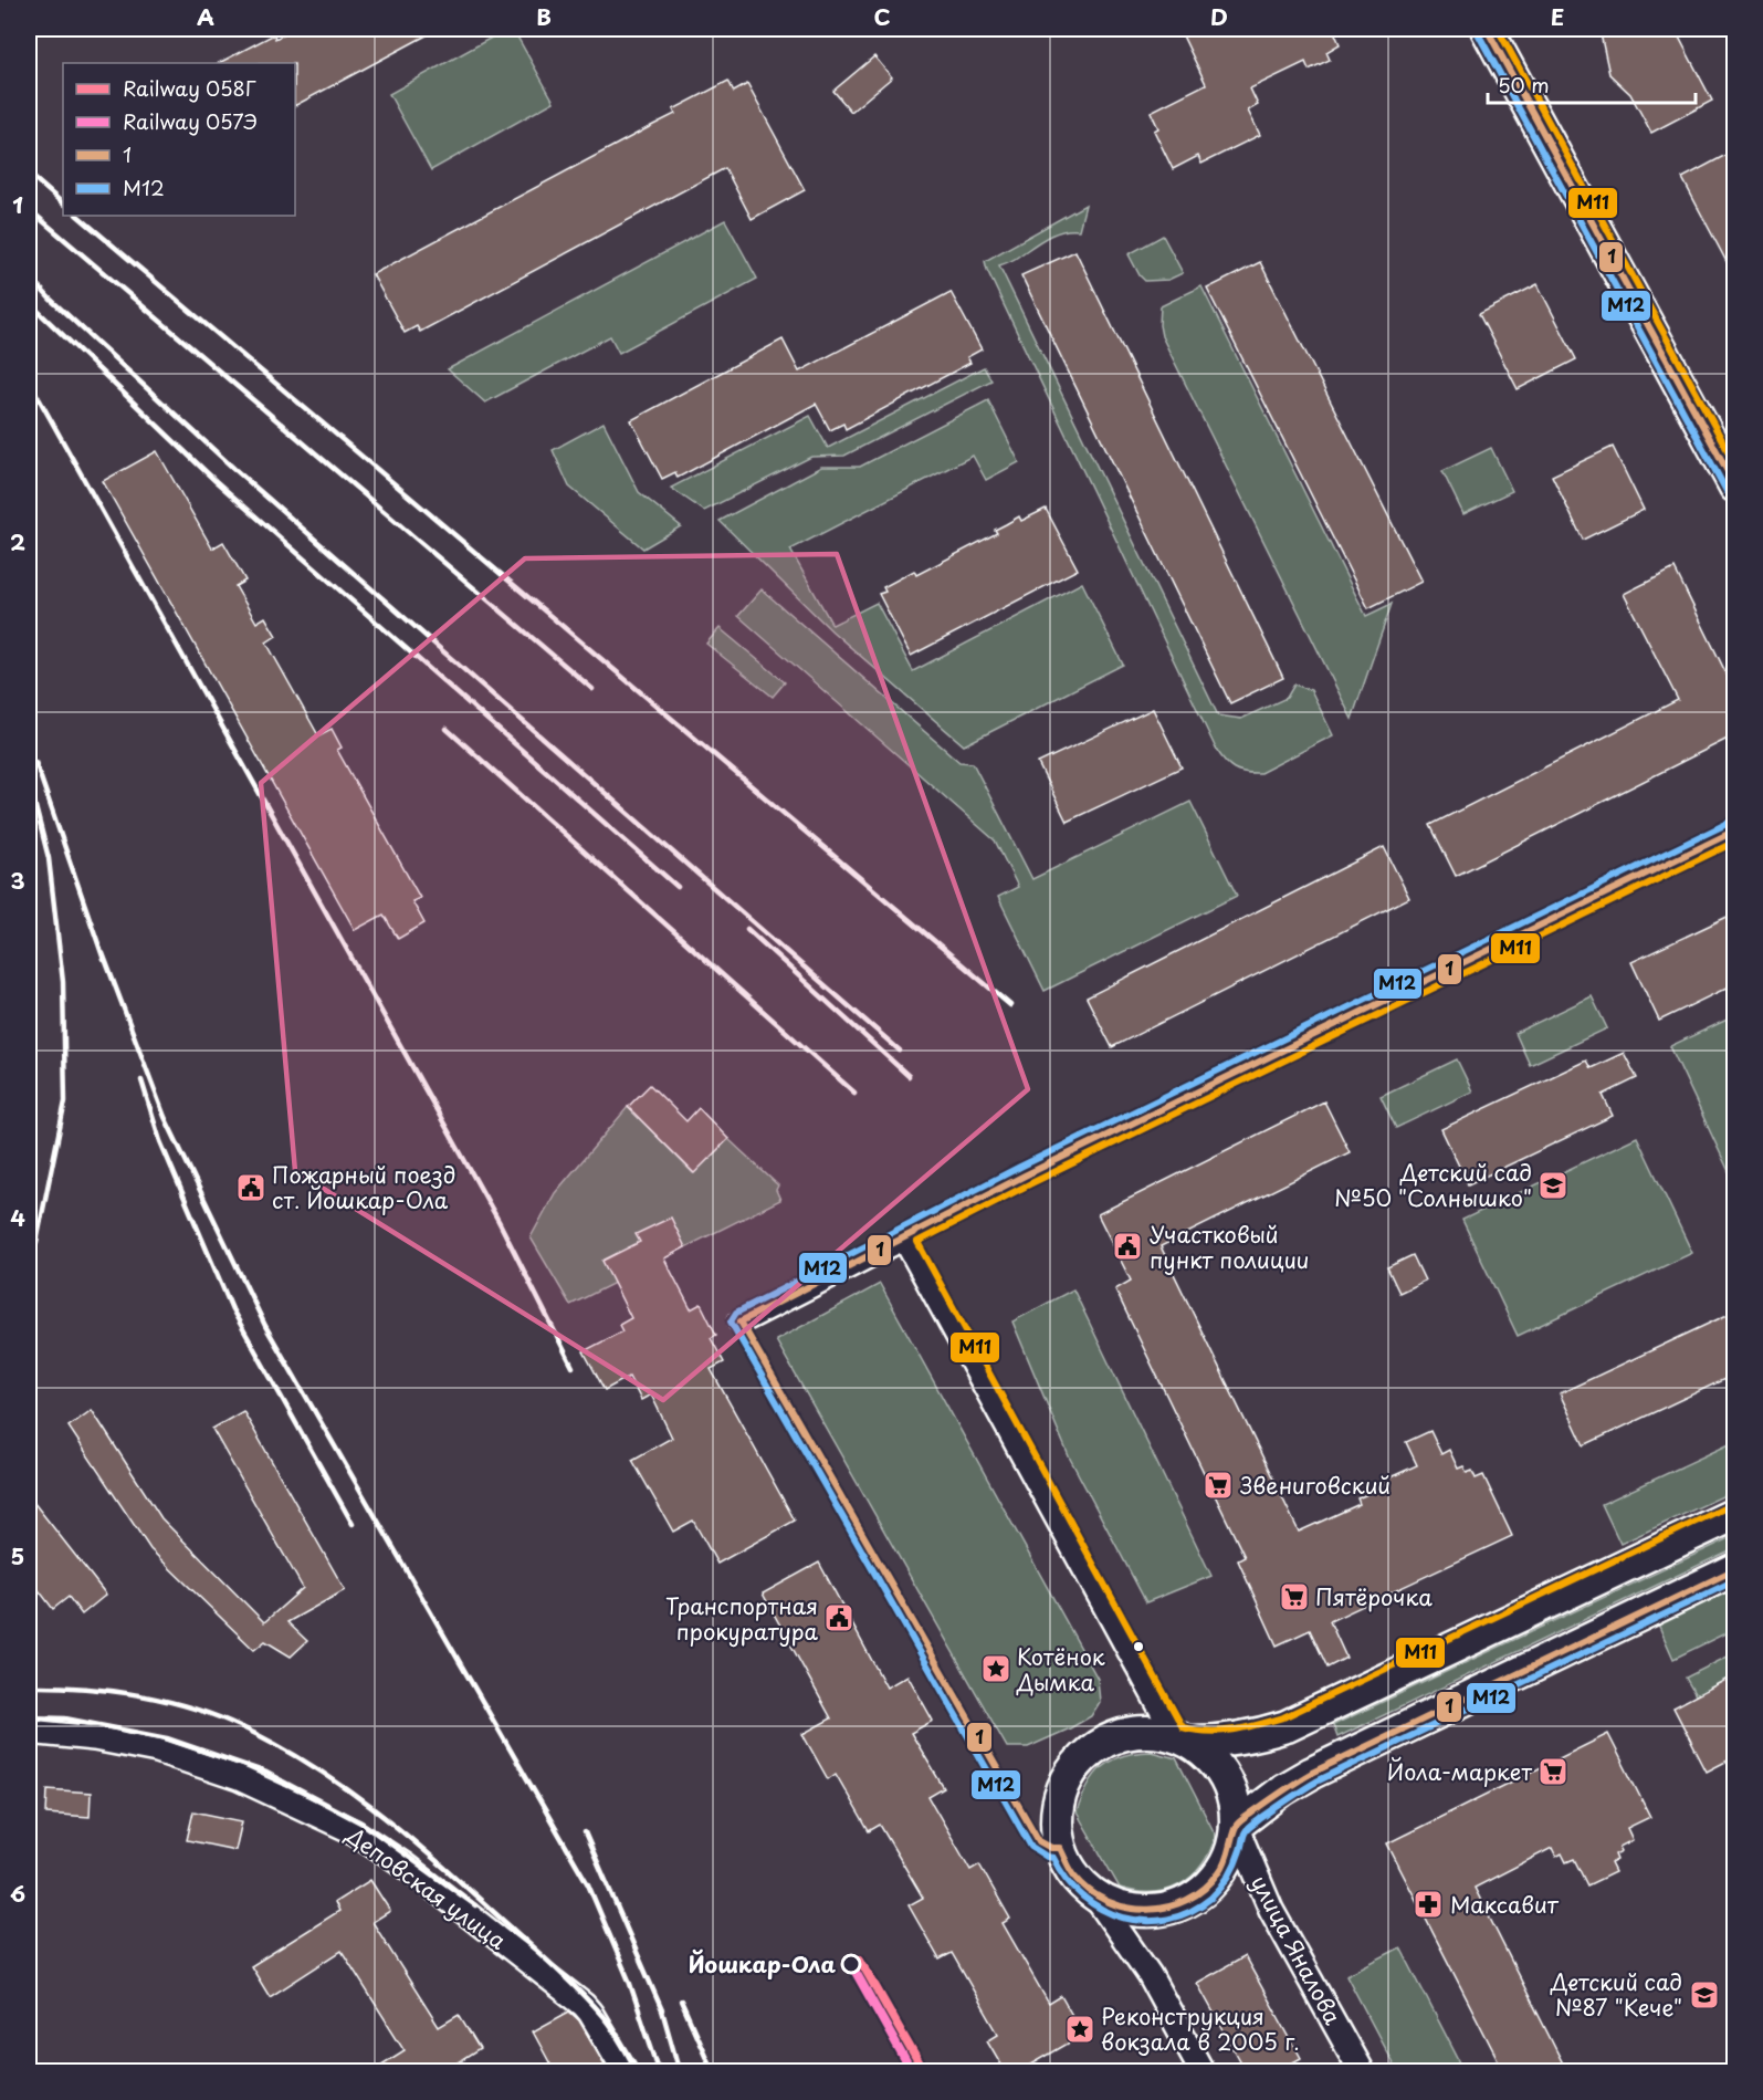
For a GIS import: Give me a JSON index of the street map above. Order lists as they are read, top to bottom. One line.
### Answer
{"streets":{"street":["Деповская улица","улица Яналова"]},"places":{"school or university":["Детский сад №50 \"Солнышко\"","Детский сад №87 \"Кече\""],"public building":["Пожарный поезд ст. Йошкар-Ола","Участковый пункт полиции","Транспортная прокуратура"],"supermarket":["Звениговский","Пятёрочка","Йола-маркет"],"place":["Котёнок Дымка","Реконструкция вокзала в 2005 г."],"pharmacy":["Максавит"],"other":["Йошкар-Ола"]},"lines":["transit line 1","transit line М11","transit line М12","rail line 058Г","rail line 057Э"],"legend":["Railway 058Г","Railway 057Э","1","М12"],"scale_bar":"50 m","grid":{"columns":["A","B","C","D","E"],"rows":["1","2","3","4","5","6"]}}
